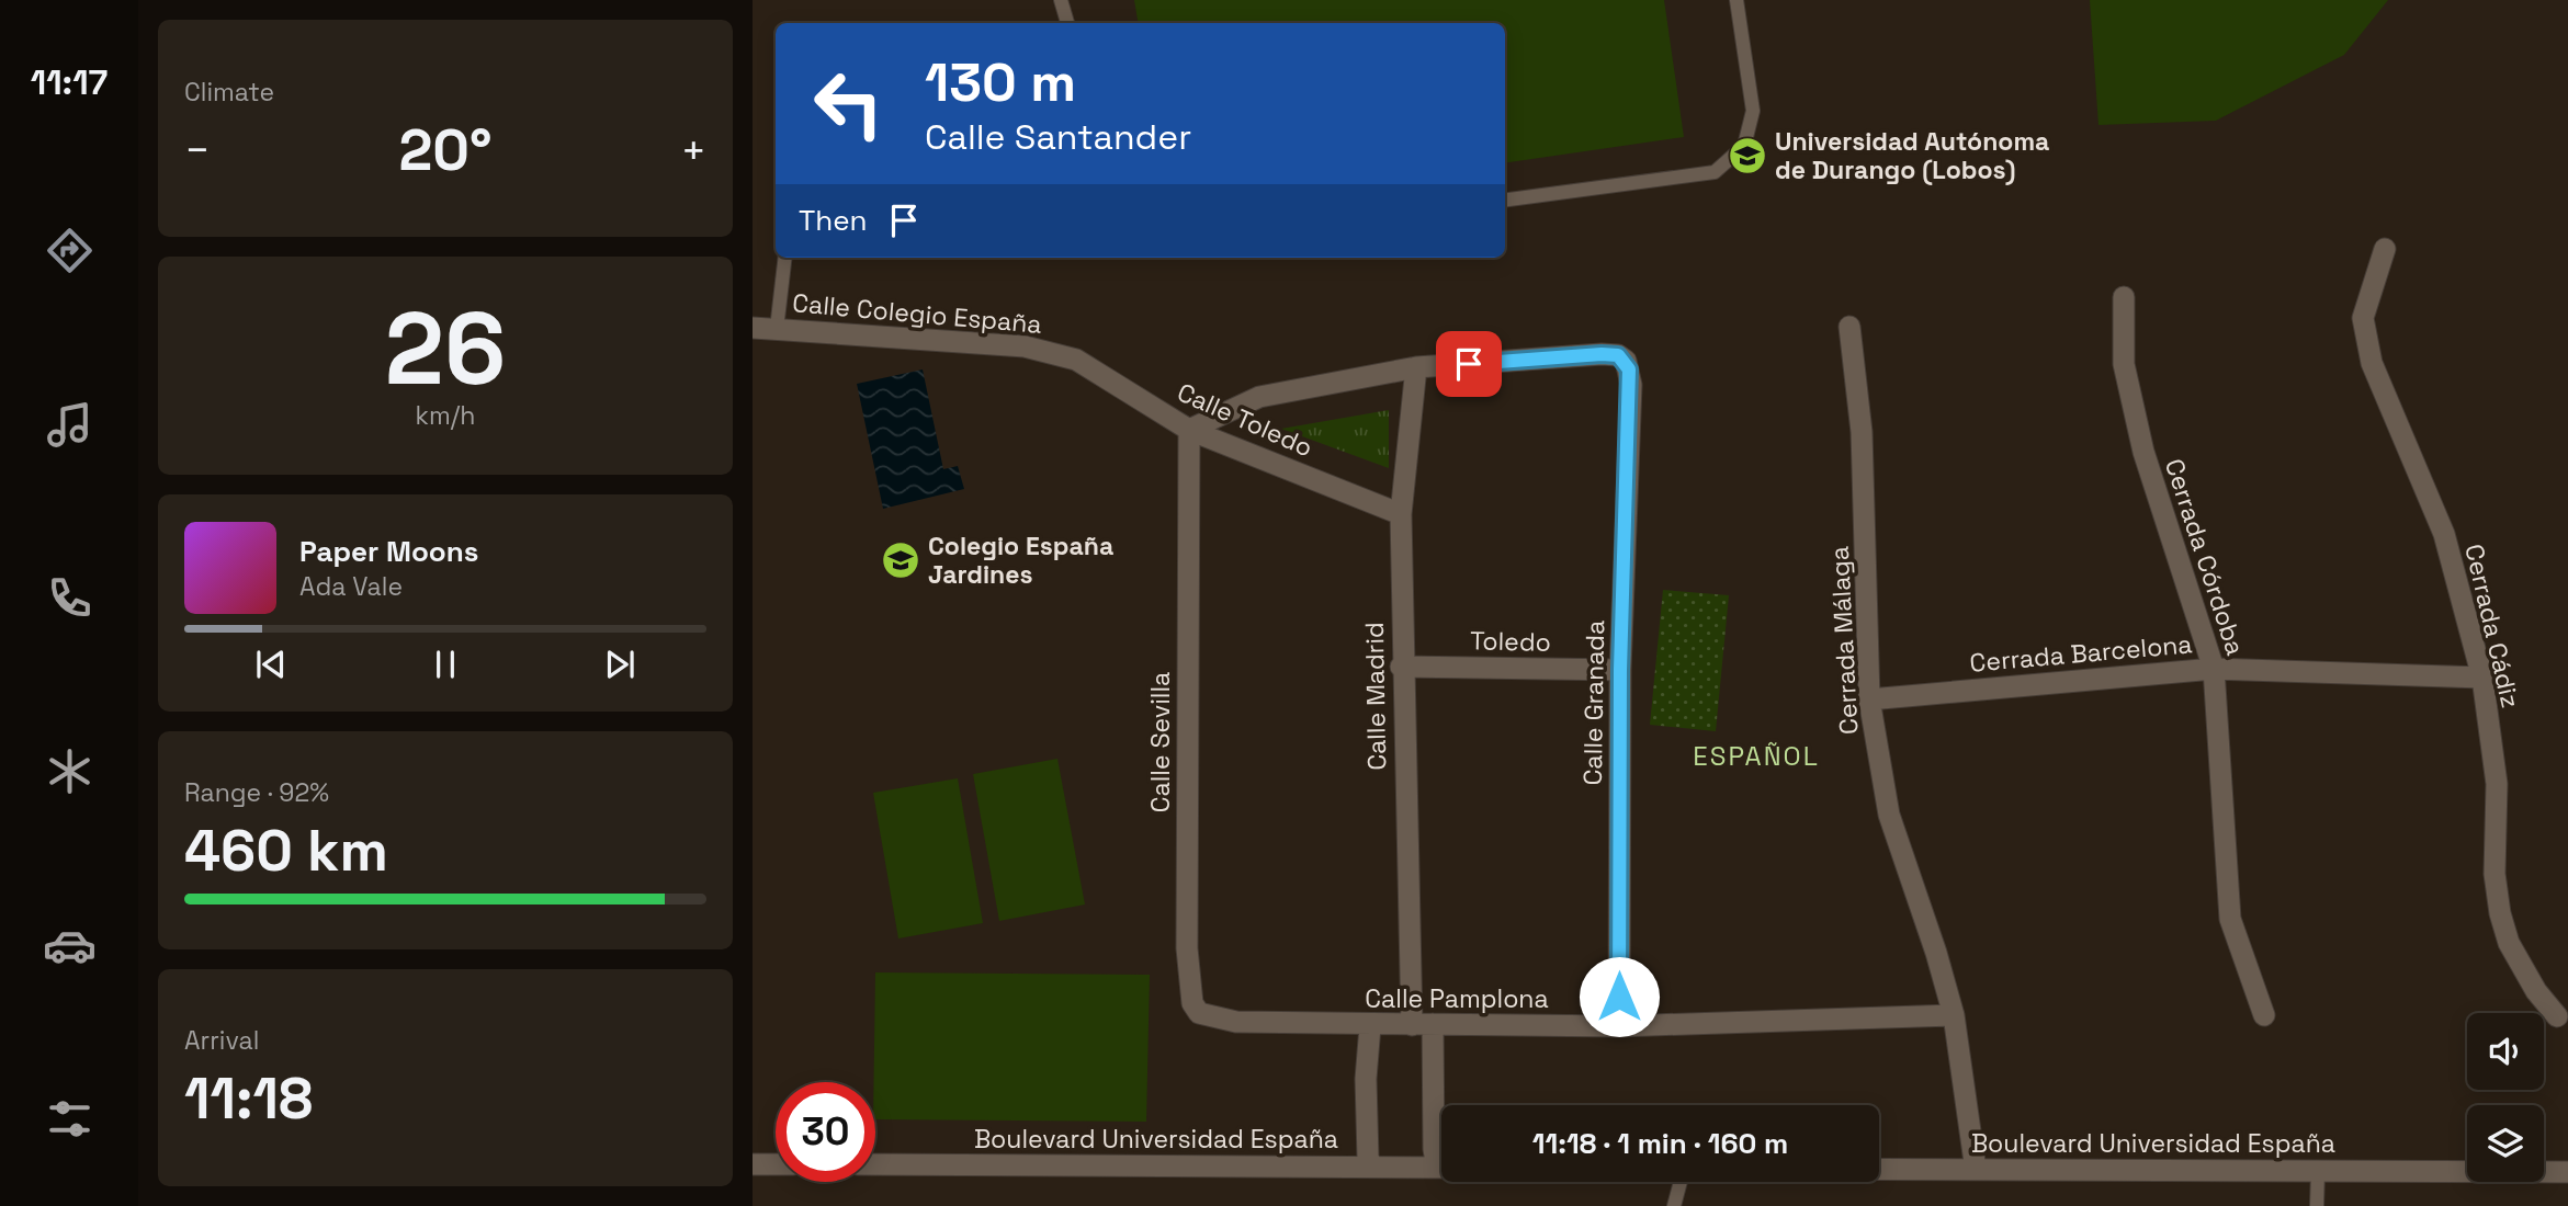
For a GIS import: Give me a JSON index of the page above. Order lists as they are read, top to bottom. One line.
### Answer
{"streets":{"street":["Calle Colegio España","Calle Toledo","Cerrada Córdoba","Cerrada Cádiz","Cerrada Málaga","Toledo","Cerrada Barcelona","Calle Madrid","Calle Granada","Calle Sevilla","Calle Pamplona","Boulevard Universidad España"]},"crossings":[["Calle Colegio España","Calle Toledo"],["Calle Toledo","Calle Madrid"],["Calle Toledo","Calle Sevilla"],["Cerrada Córdoba","Cerrada Barcelona"],["Cerrada Cádiz","Cerrada Barcelona"],["Cerrada Málaga","Cerrada Barcelona"],["Cerrada Málaga","Calle Pamplona"],["Cerrada Málaga","Boulevard Universidad España"],["Toledo","Calle Madrid"],["Toledo","Calle Granada"],["Calle Madrid","Calle Granada"],["Calle Madrid","Calle Pamplona"],["Calle Granada","Calle Pamplona"],["Calle Sevilla","Calle Pamplona"]],"districts":["ESPAÑOL"],"places":{"school or university":["Universidad Autónoma de Durango (Lobos)","Colegio España Jardines"]},"page":{"tabs":"11:17","tile":["Climate",["26","km/h"],["Range · 92%","460 km"],["Arrival","11:18"]],"turn":["130 m","Calle Santander"],"heat":["−","20°","+"],"then":"Then","song":["Paper Moons","Ada Vale"],"limit":"30","trip":"11:18 · 1 min · 160 m"}}
